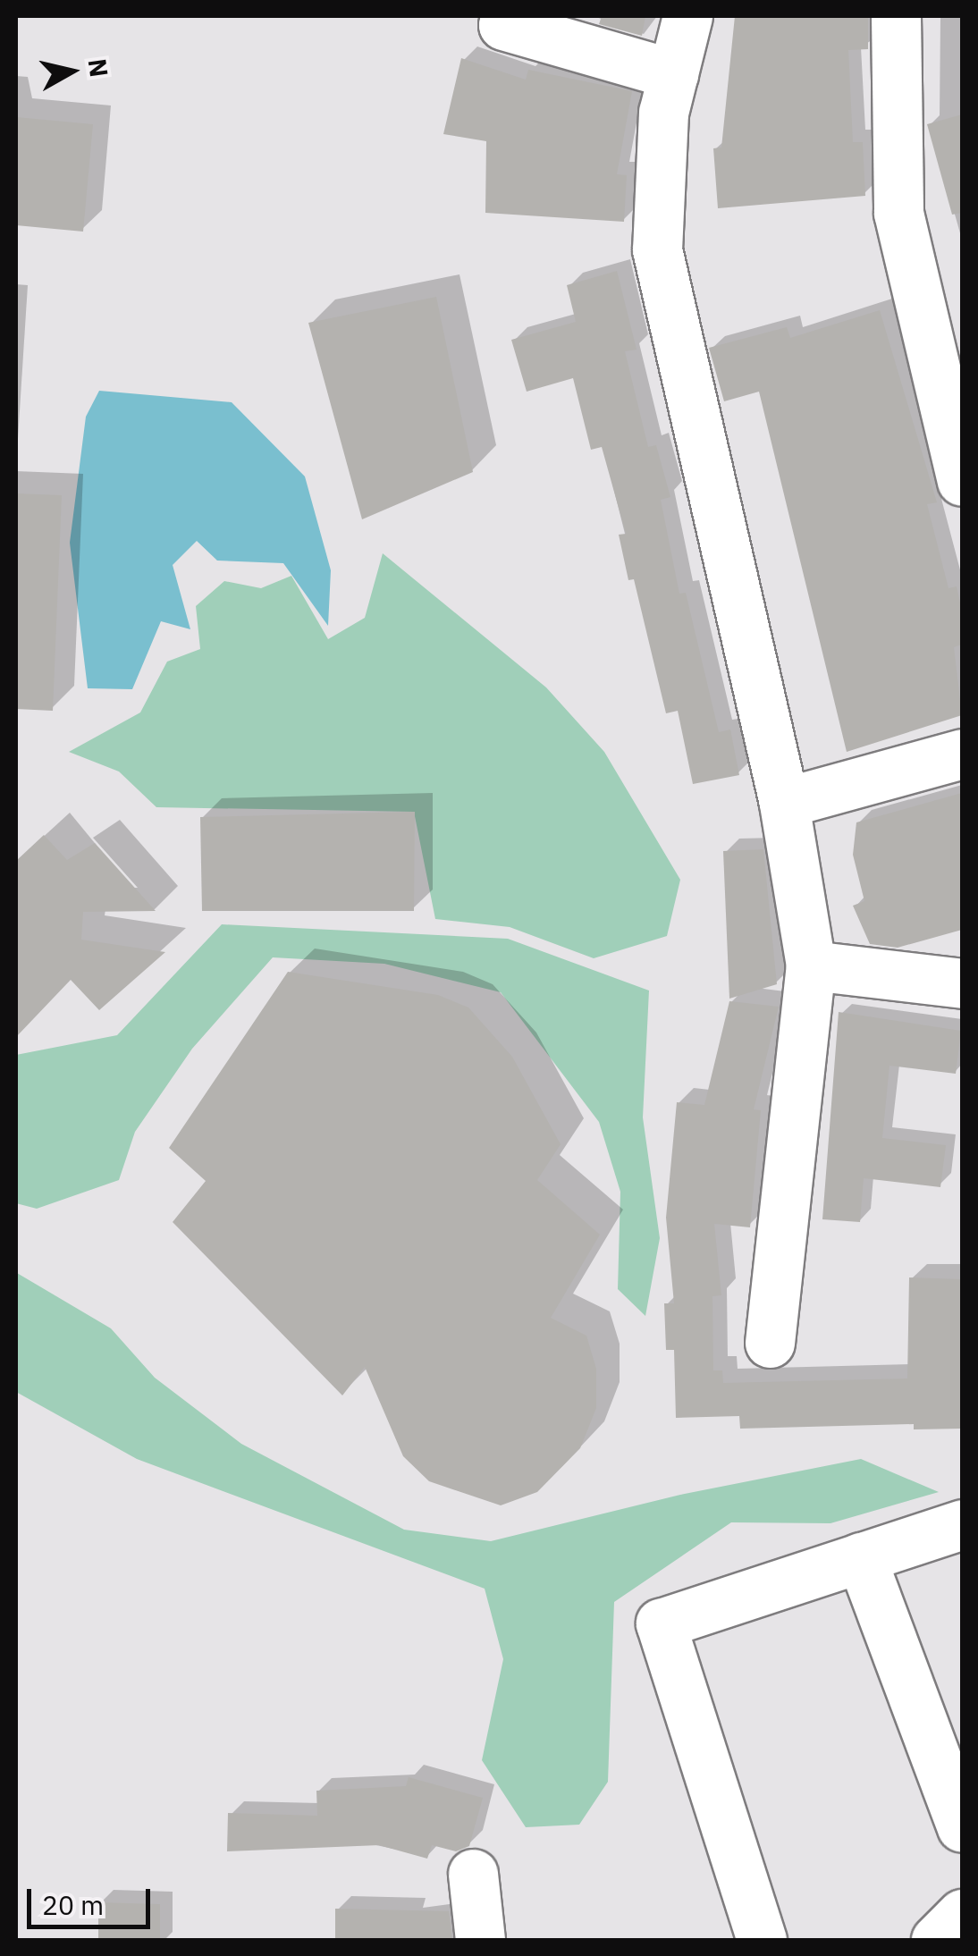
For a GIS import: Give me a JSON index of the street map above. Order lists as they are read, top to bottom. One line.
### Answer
{"scale_bar":"20 m","north":"right"}
